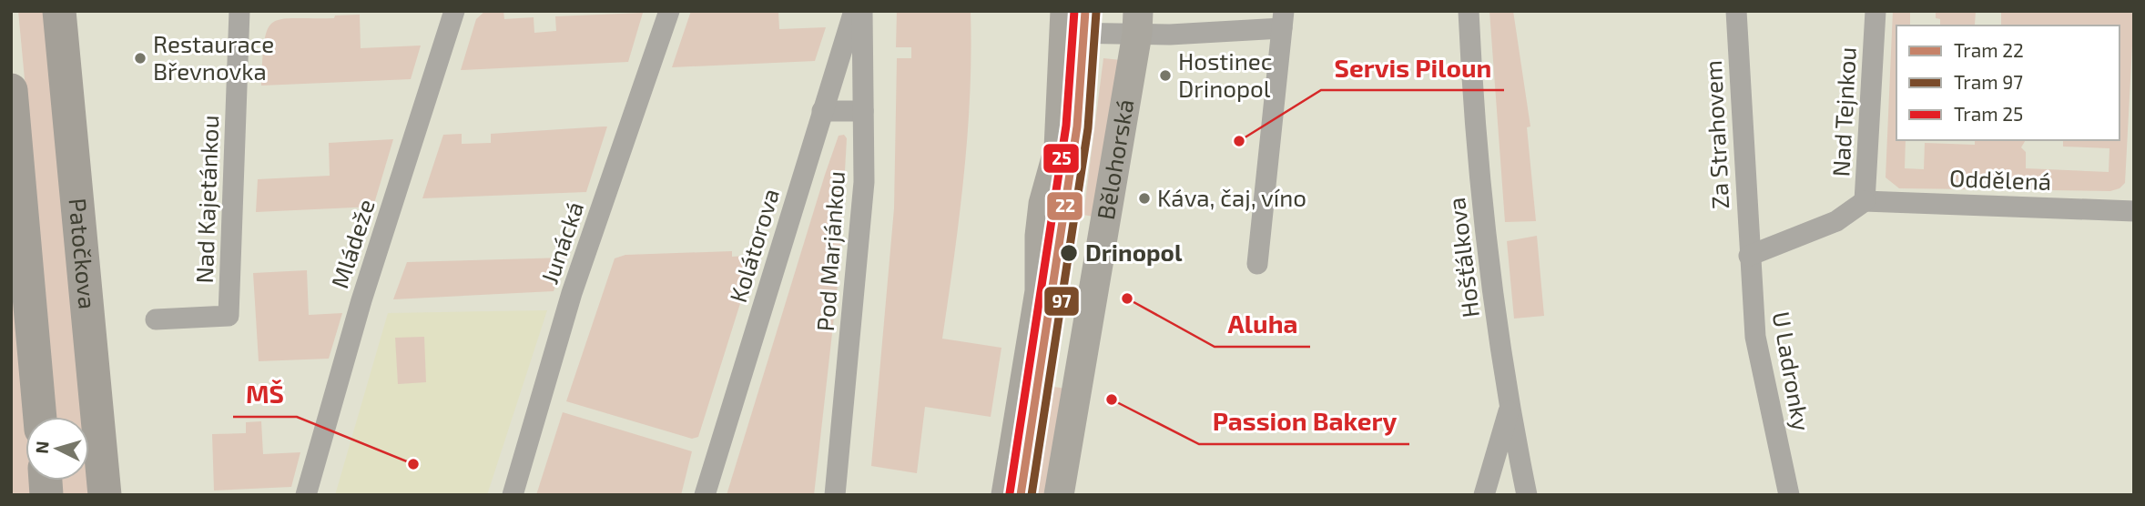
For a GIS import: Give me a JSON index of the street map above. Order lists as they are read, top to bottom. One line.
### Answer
{"streets":{"main road":["Patočkova"],"street":["Nad Tejnkou","Za Strahovem","Bělohorská","Oddělená","Nad Kajetánkou","Junácká","Mládeže","Kolátorova","Pod Marjánkou","Hošťálkova","U Ladronky"]},"crossings":[["Nad Tejnkou","Za Strahovem"],["Nad Tejnkou","Oddělená"],["Nad Tejnkou","U Ladronky"],["Za Strahovem","U Ladronky"]],"places":["Restaurace Břevnovka","Hostinec Drinopol","Servis Piloun","Káva, čaj, víno","Drinopol","Aluha","Passion Bakery","MŠ"],"lines":["tram line 22","tram line 25","tram line 97"],"legend":["Tram 22","Tram 97","Tram 25"],"north":"left"}
